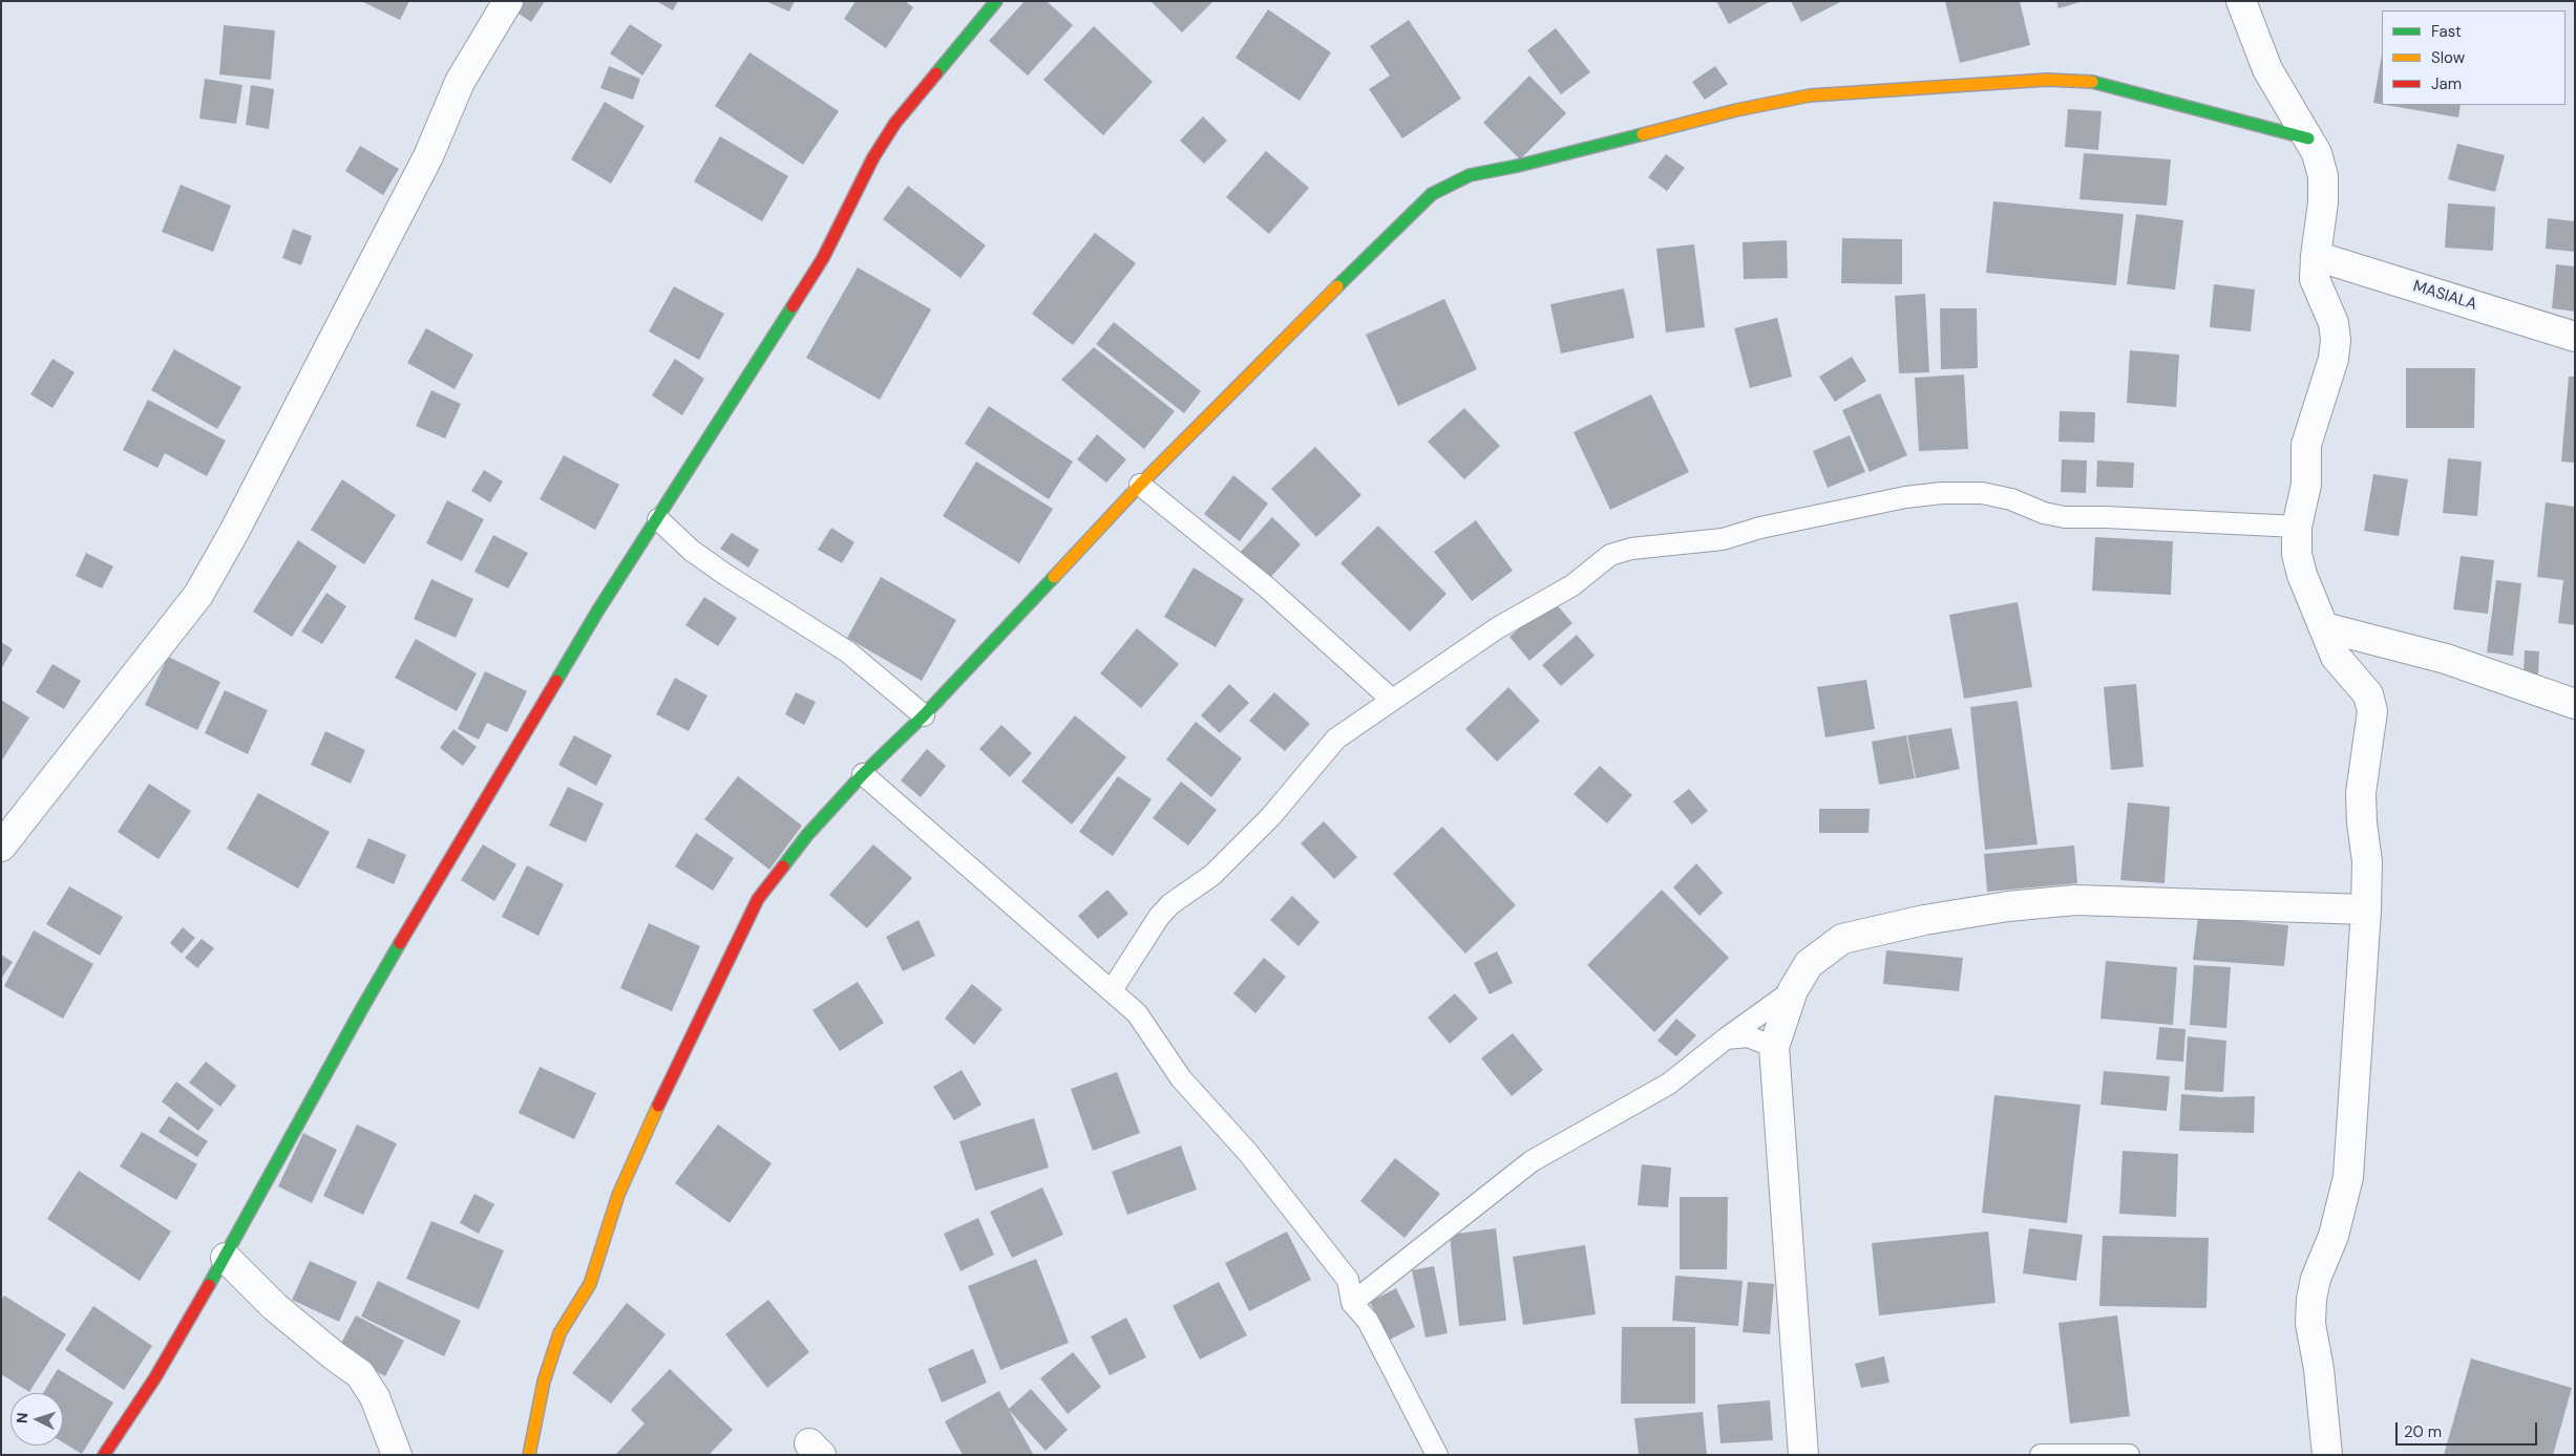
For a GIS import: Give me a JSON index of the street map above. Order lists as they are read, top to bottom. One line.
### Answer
{"streets":{"street":["MASIALA"]},"legend":["Fast","Slow","Jam"],"scale_bar":"20 m","north":"left"}
